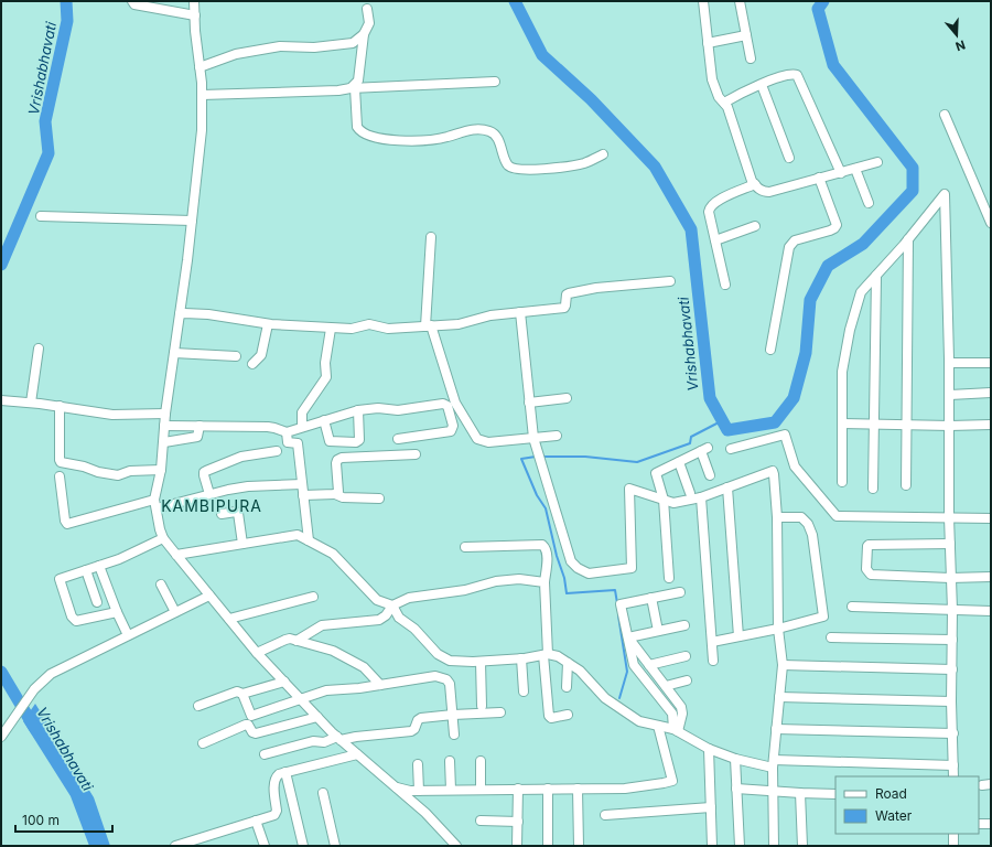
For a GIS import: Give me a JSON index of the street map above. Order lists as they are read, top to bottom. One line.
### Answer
{"districts":["KAMBIPURA"],"water":["Vrishabhavati"],"legend":["Road","Water"],"scale_bar":"100 m","north":"bottom"}
